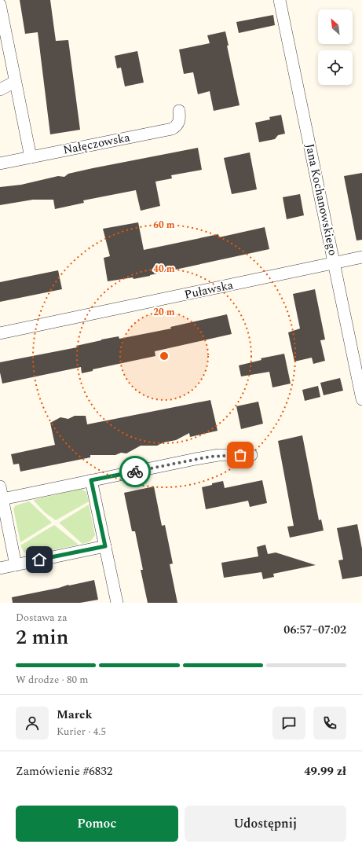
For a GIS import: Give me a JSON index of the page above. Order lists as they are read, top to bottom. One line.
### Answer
{"streets":{"street":["Nałęczowska","Jana Kochanowskiego","Puławska"]},"crossings":[["Jana Kochanowskiego","Puławska"]],"north":"top left","page":{"heading":["2 min","Dostawa za","06:57–07:02"],"panel":["Marek","Kurier · 4.5","Zamówienie #6832","49.99 zł"],"bar":"W drodze · 80 m","buttons":["Pomoc","Udostępnij"]},"rings":["60 m","40 m","20 m"]}
